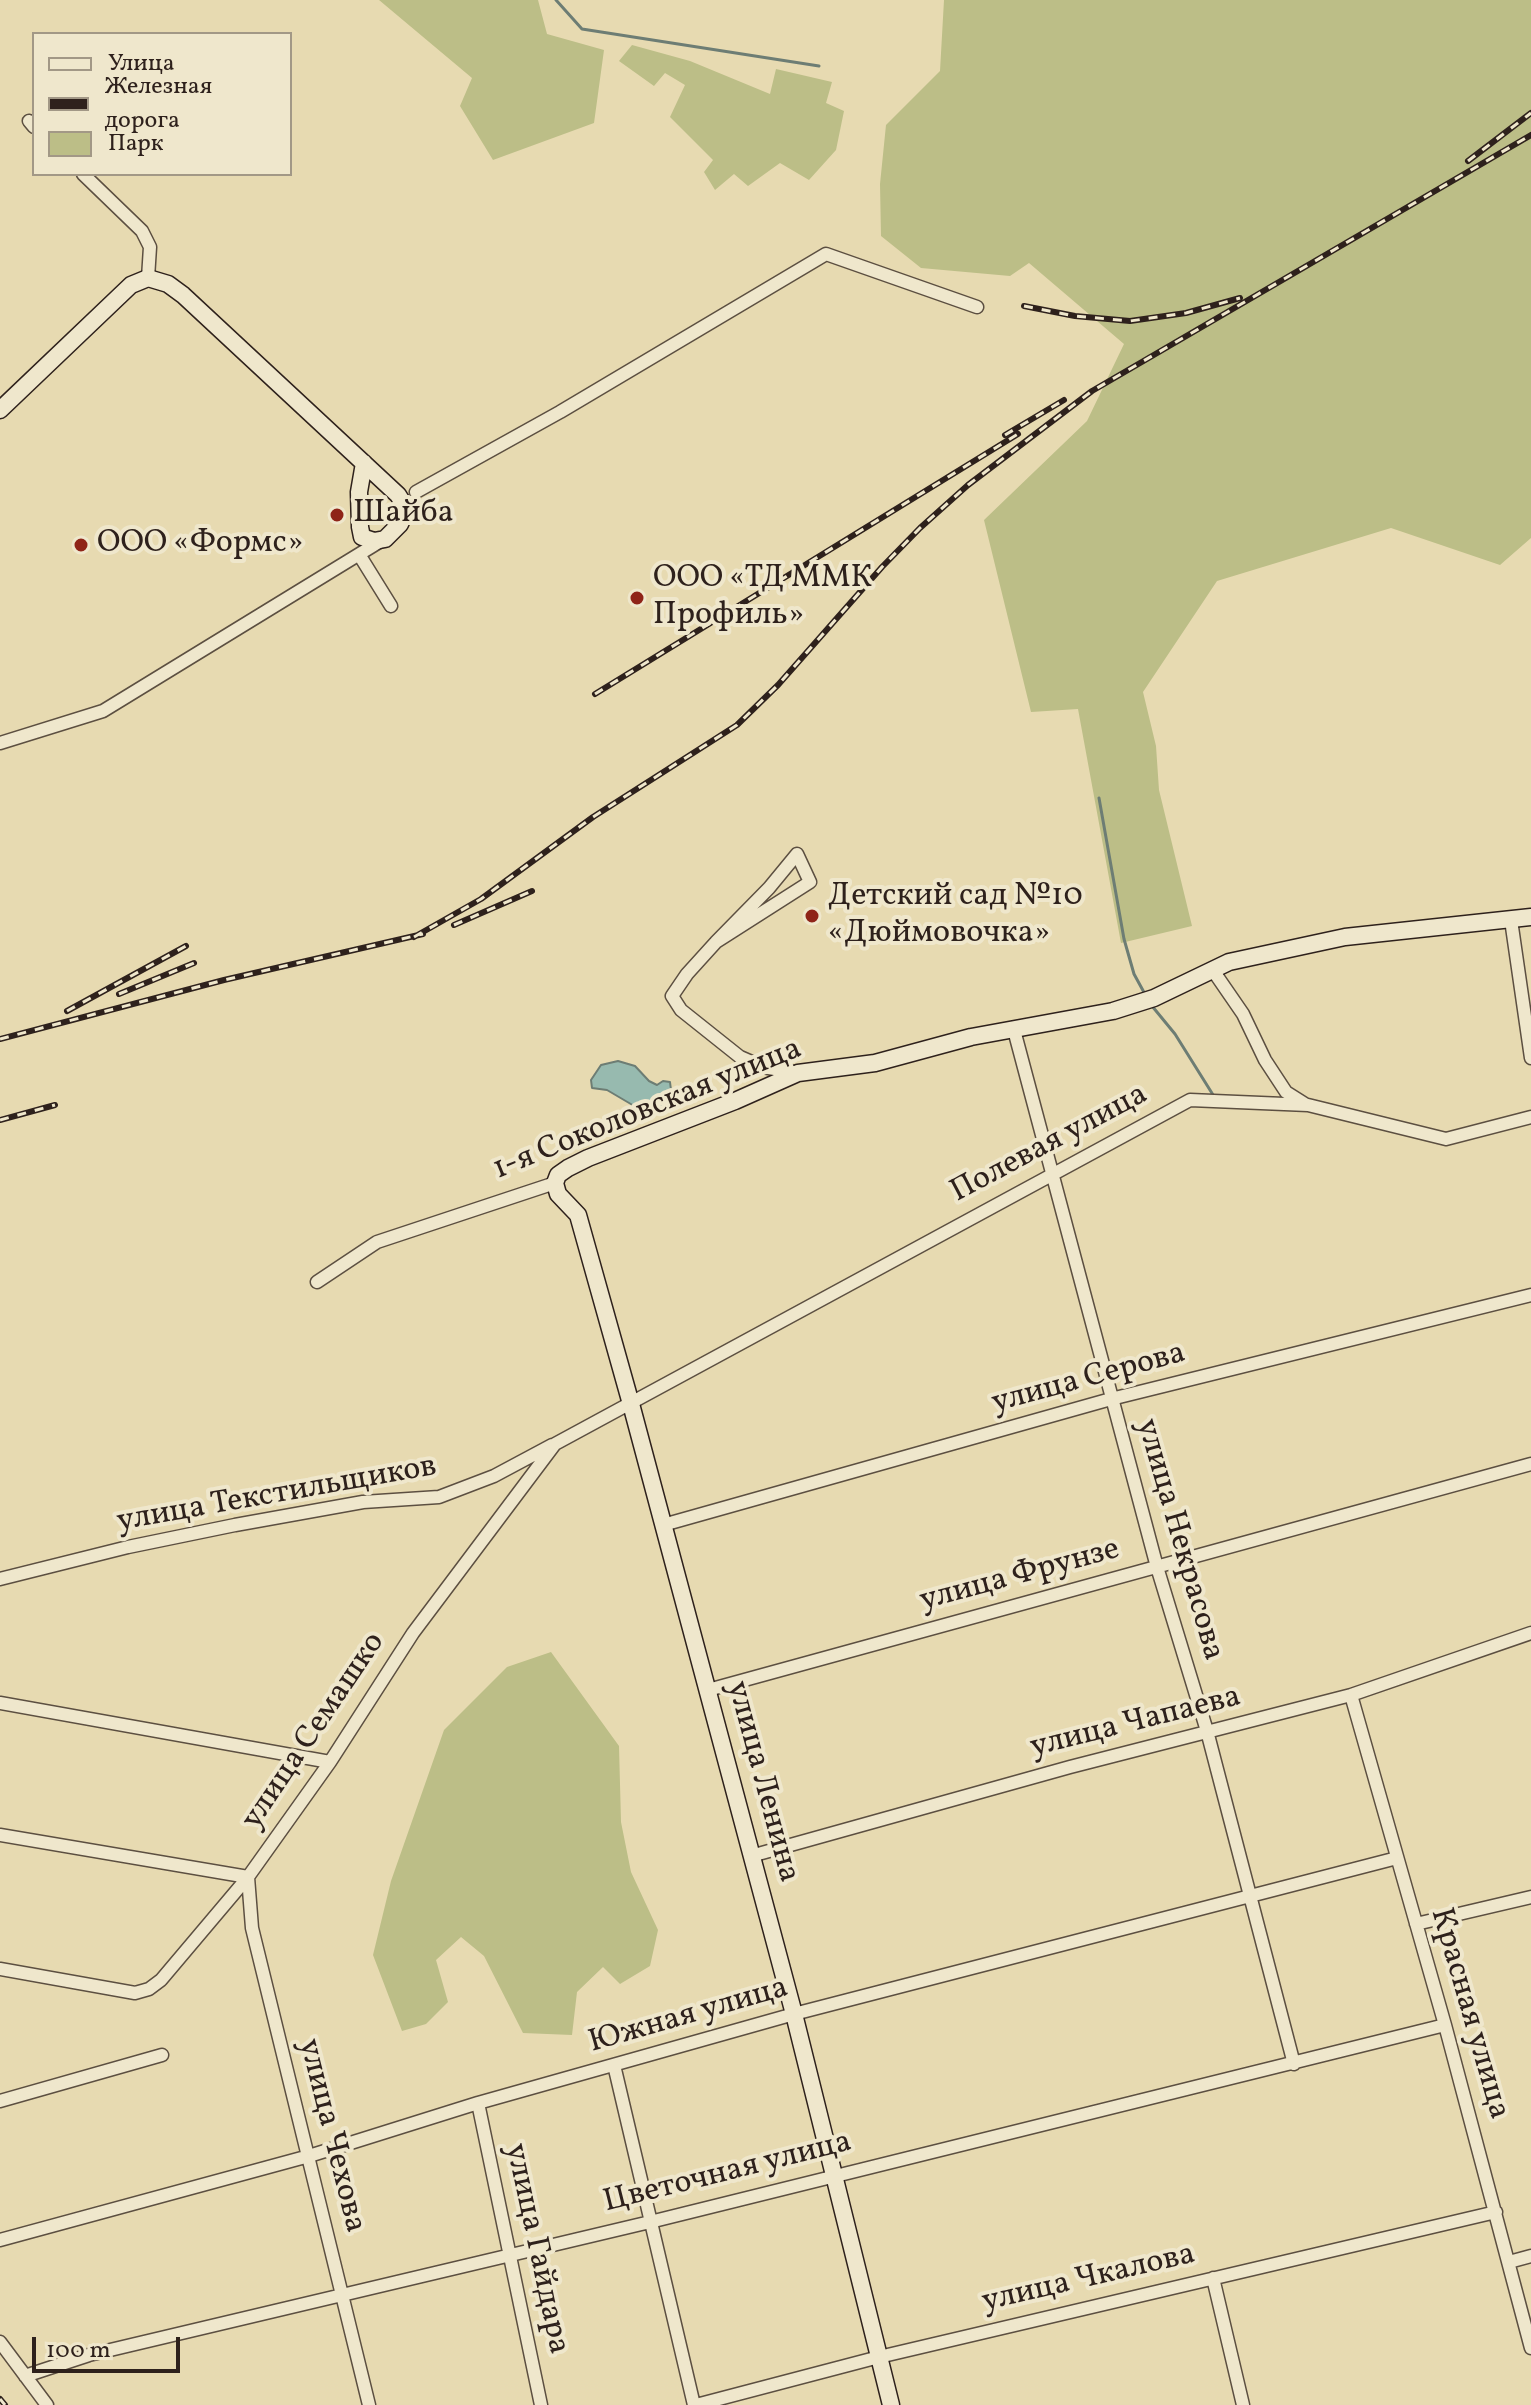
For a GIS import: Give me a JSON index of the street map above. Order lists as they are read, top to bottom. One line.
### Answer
{"streets":{"street":["1-я Соколовская улица","Полевая улица","улица Серова","улица Текстильщиков","улица Некрасова","улица Фрунзе","улица Чапаева","улица Семашко","улица Ленина","Красная улица","Южная улица","улица Чехова","Цветочная улица","улица Гайдара","улица Чкалова"]},"crossings":[["1-я Соколовская улица","улица Некрасова"],["1-я Соколовская улица","улица Ленина"],["Полевая улица","улица Некрасова"],["Полевая улица","улица Семашко"],["Полевая улица","улица Ленина"],["улица Серова","улица Некрасова"],["улица Серова","улица Ленина"],["улица Текстильщиков","улица Семашко"],["улица Некрасова","улица Фрунзе"],["улица Некрасова","улица Чапаева"],["улица Некрасова","Южная улица"],["улица Некрасова","Цветочная улица"],["улица Фрунзе","улица Ленина"],["улица Чапаева","улица Ленина"],["улица Чапаева","Красная улица"],["улица Семашко","улица Ленина"],["улица Семашко","улица Чехова"],["улица Ленина","Южная улица"],["улица Ленина","Цветочная улица"],["улица Ленина","улица Чкалова"],["Красная улица","Южная улица"],["Красная улица","Цветочная улица"],["Красная улица","улица Чкалова"],["Южная улица","улица Чехова"],["Южная улица","улица Гайдара"],["улица Чехова","Цветочная улица"],["Цветочная улица","улица Гайдара"]],"places":["Шайба","ООО «Формс»","ООО «ТД ММК Профиль»","Детский сад №10 «Дюймовочка»"],"legend":["Улица","Железная дорога","Парк"],"scale_bar":"100 m"}
